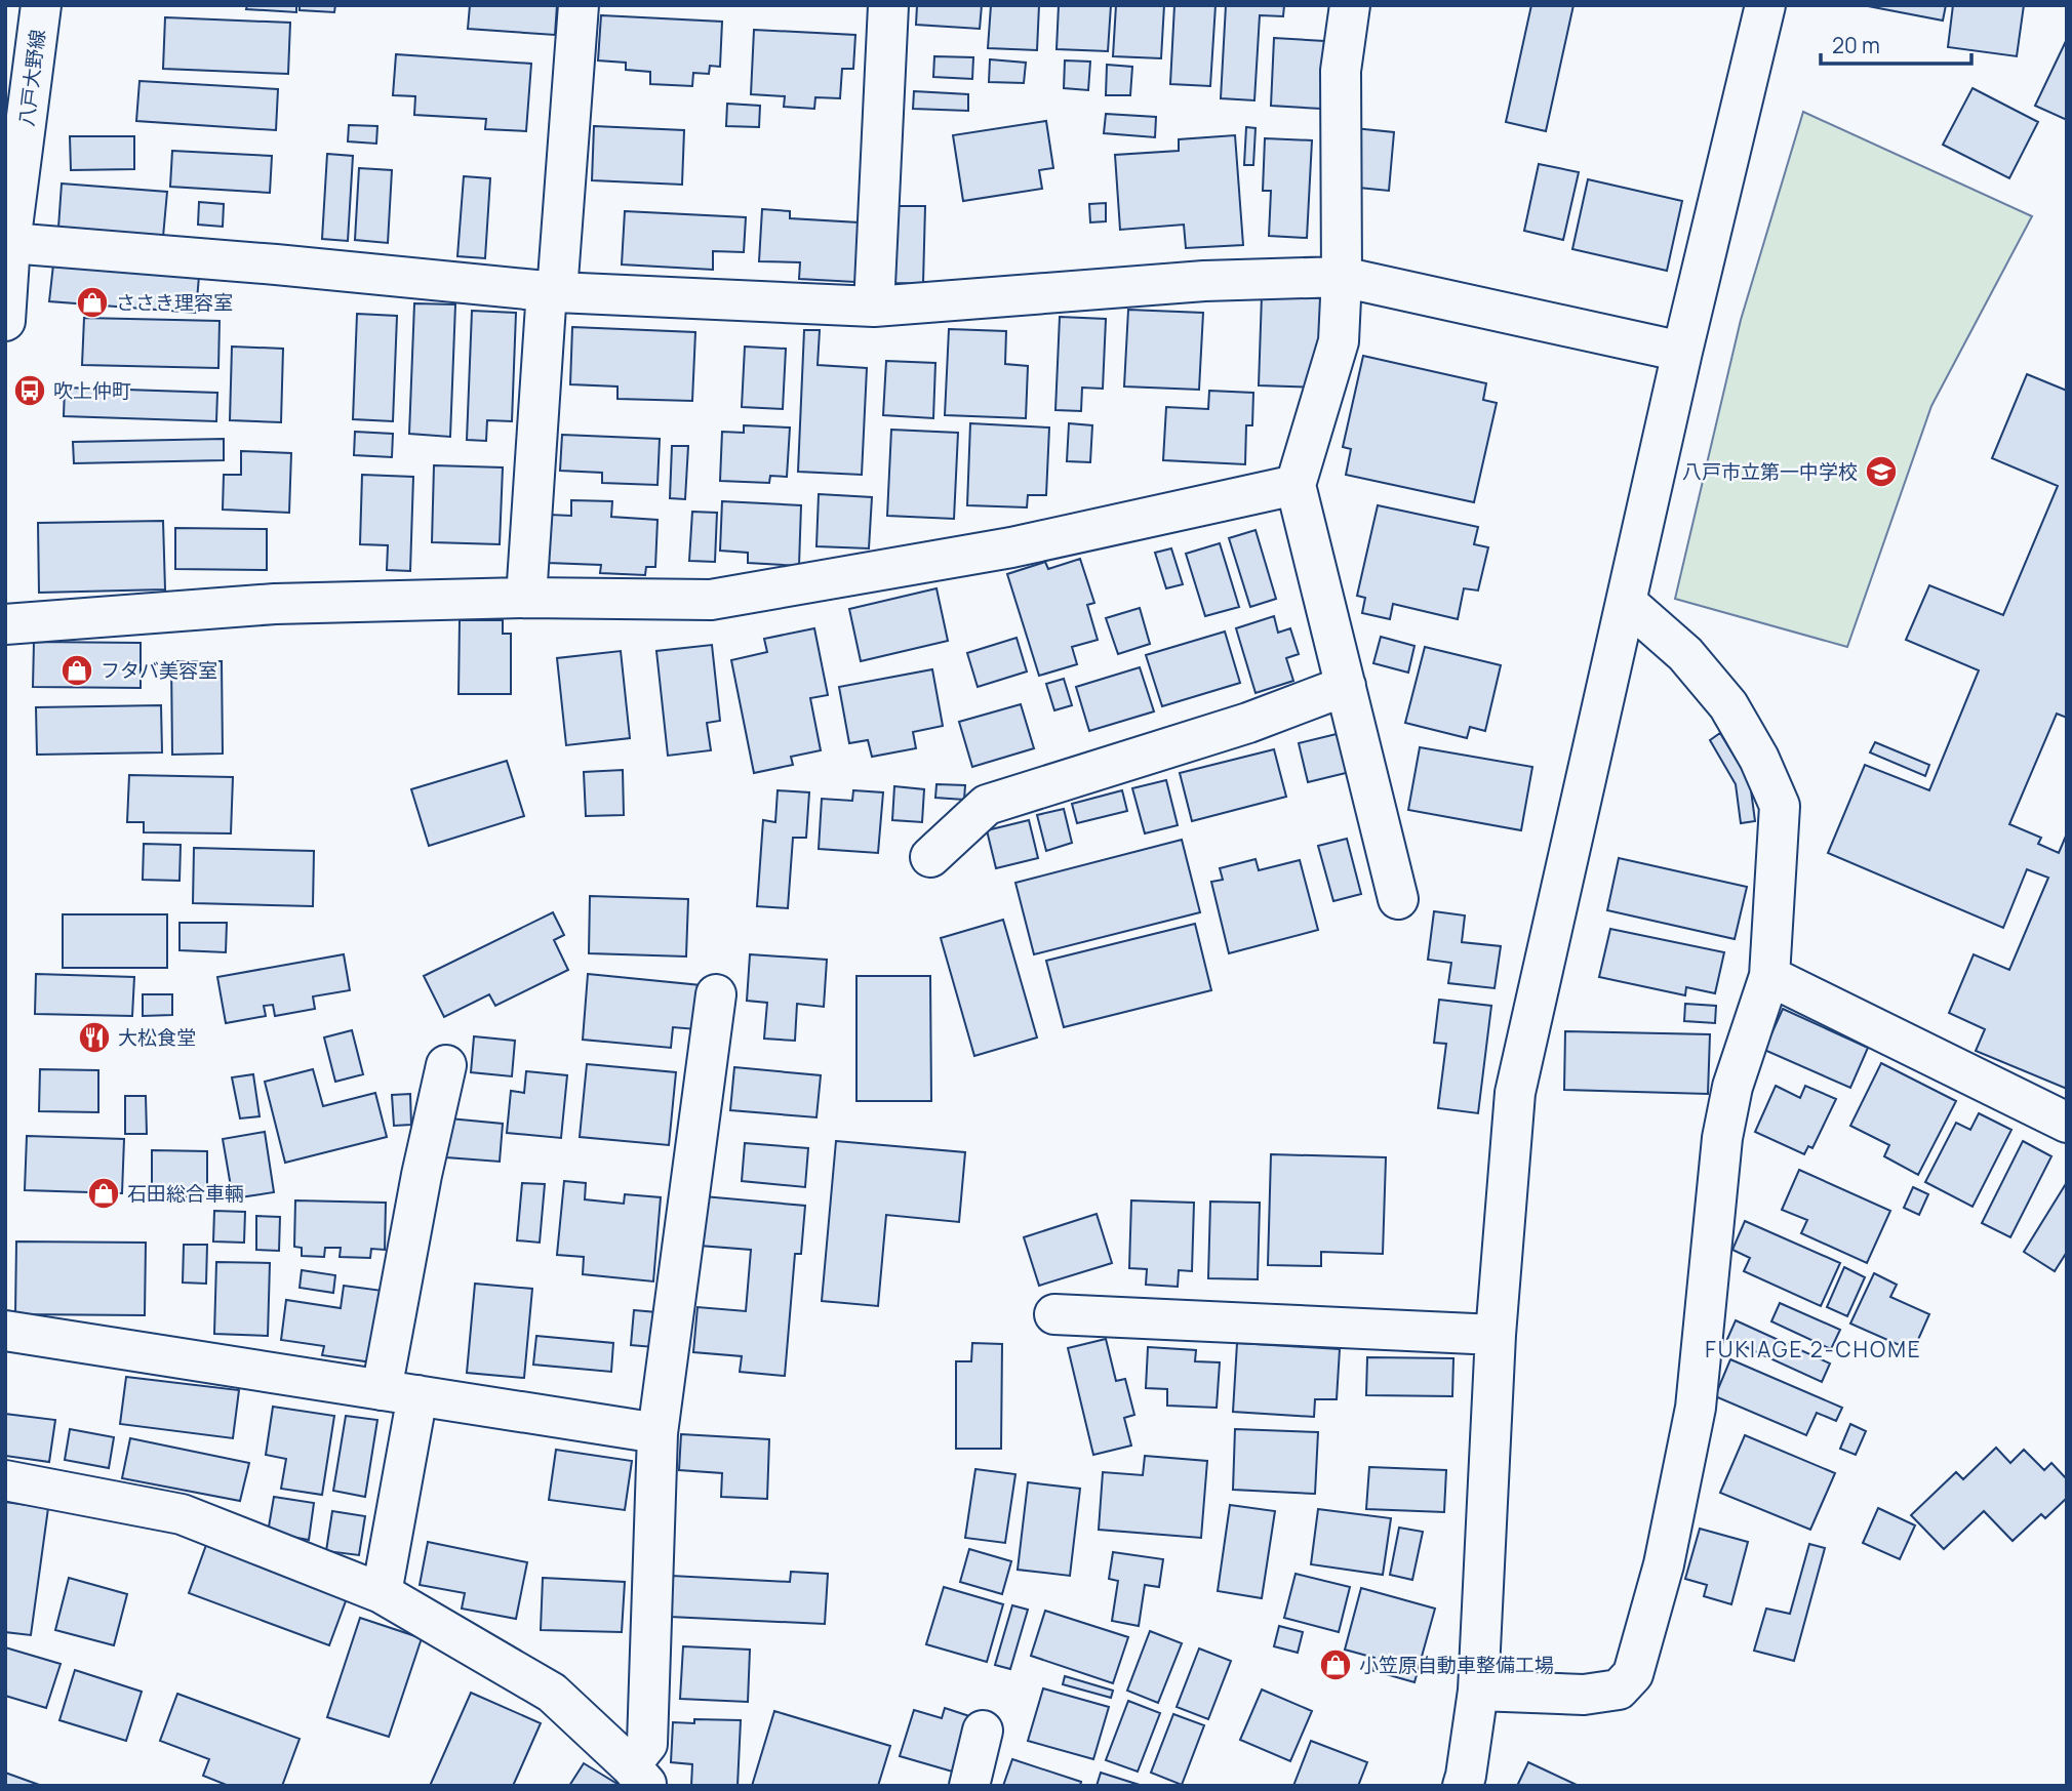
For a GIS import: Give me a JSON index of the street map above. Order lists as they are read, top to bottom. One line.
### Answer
{"streets":{"street":["八戸大野線"]},"districts":["FUKIAGE 2-CHOME"],"places":{"shop":["ささき理容室","フタバ美容室","石田総合車輛","小笠原自動車整備工場"],"bus stop":["吹上仲町"],"school or university":["八戸市立第一中学校"],"restaurant":["大松食堂"]},"scale_bar":"20 m"}
